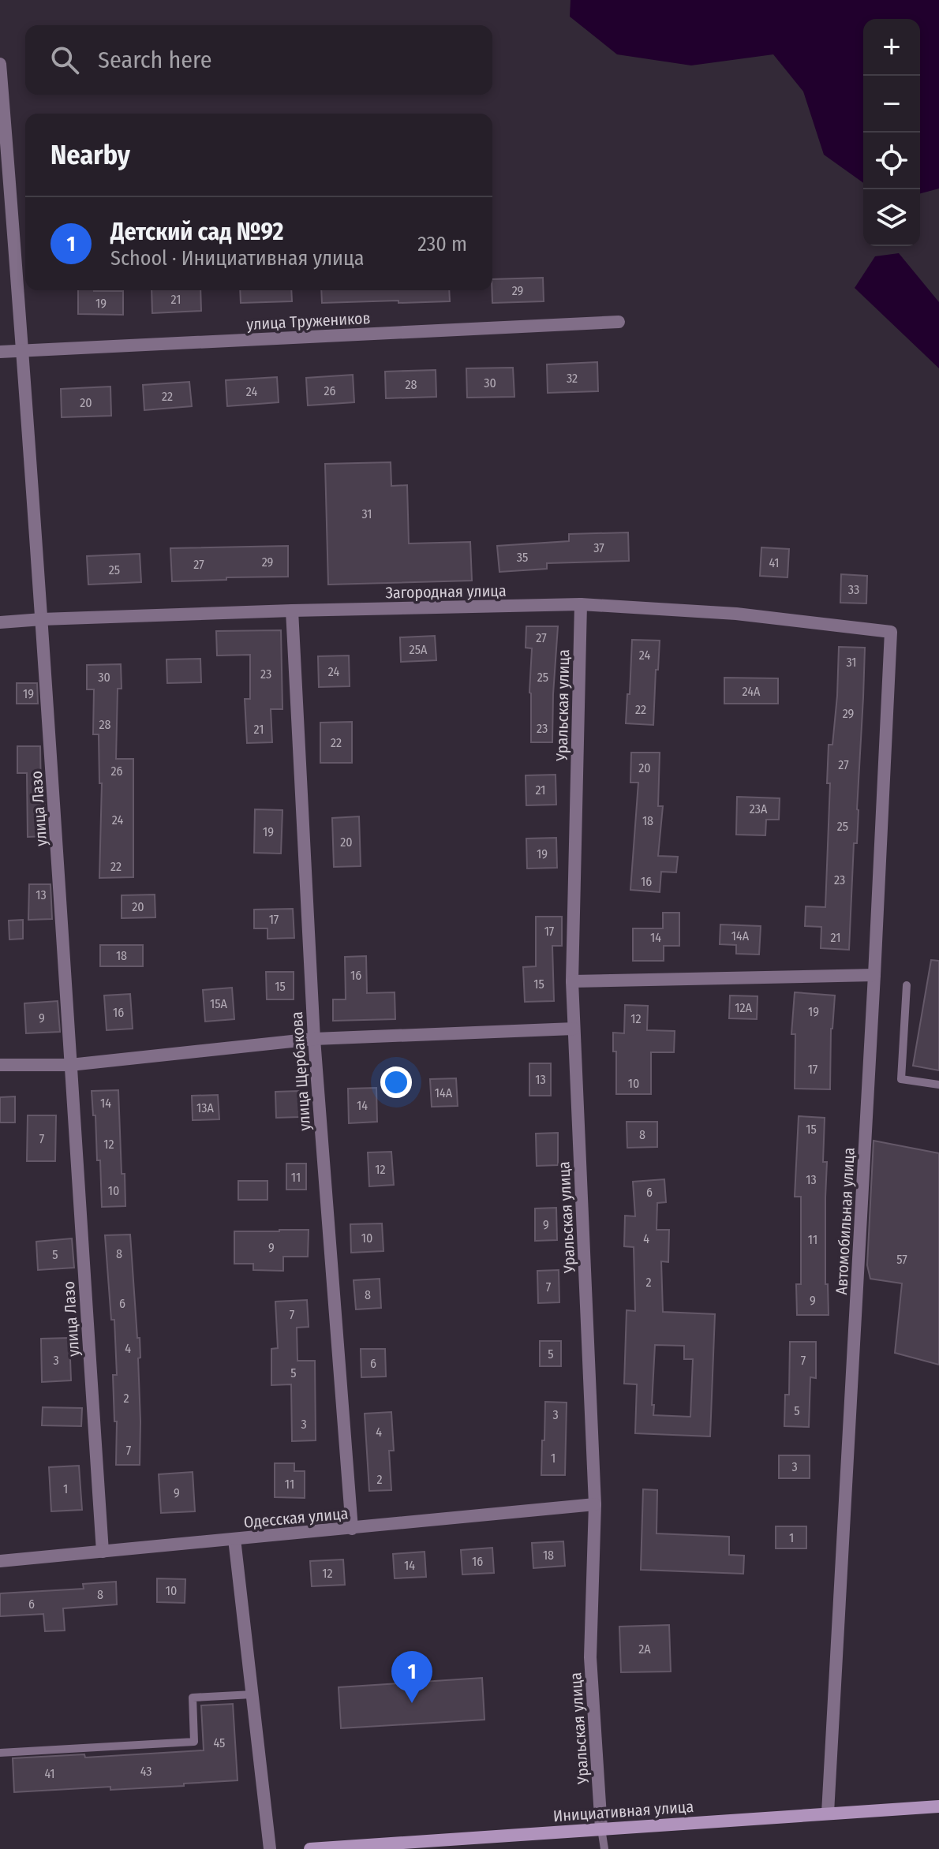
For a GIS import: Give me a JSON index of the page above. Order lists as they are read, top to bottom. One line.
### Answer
{"streets":{"main road":["Инициативная улица"],"street":["улица Тружеников","Загородная улица","Уральская улица","улица Лазо","улица Щербакова","Автомобильная улица","Одесская улица"]},"crossings":[["улица Тружеников","улица Лазо"],["Загородная улица","Уральская улица"],["Загородная улица","улица Лазо"],["Загородная улица","улица Щербакова"],["Загородная улица","Автомобильная улица"],["Уральская улица","Одесская улица"],["Уральская улица","Инициативная улица"],["улица Лазо","Одесская улица"],["улица Щербакова","Одесская улица"],["Автомобильная улица","Инициативная улица"]],"house_numbers":["29","21","19","32","30","28","26","24","22","20","31","37","35","29","41","27","25","33","27","25А","24","31","24","23","30","25","24А","19","22","29","28","23","21","22","27","20","26","21","23А","24","18","25","19","20","19","22","23","16","13","20","17","17","14А","14","21","18","16","15","15","15А","12А","19","16","9","12","17","13","10","14А","14","14","13А","15","8","7","12","12","11","13","10","6","9","10","4","11","9","8","5","57","2","7","8","9","6","7","4","5","3","7","6","5","2","5","3","3","4","7","1","3","2","11","1","9","1","18","16","14","12","10","8","6","2А","45","43","41"],"page":{"map_buttons":["+","−"],"search":"Search here","heading":"Nearby","list":[{"mark":"1","name":"Детский сад №92","note":"School · Инициативная улица","value":"230 m"}],"pins":"1"}}
